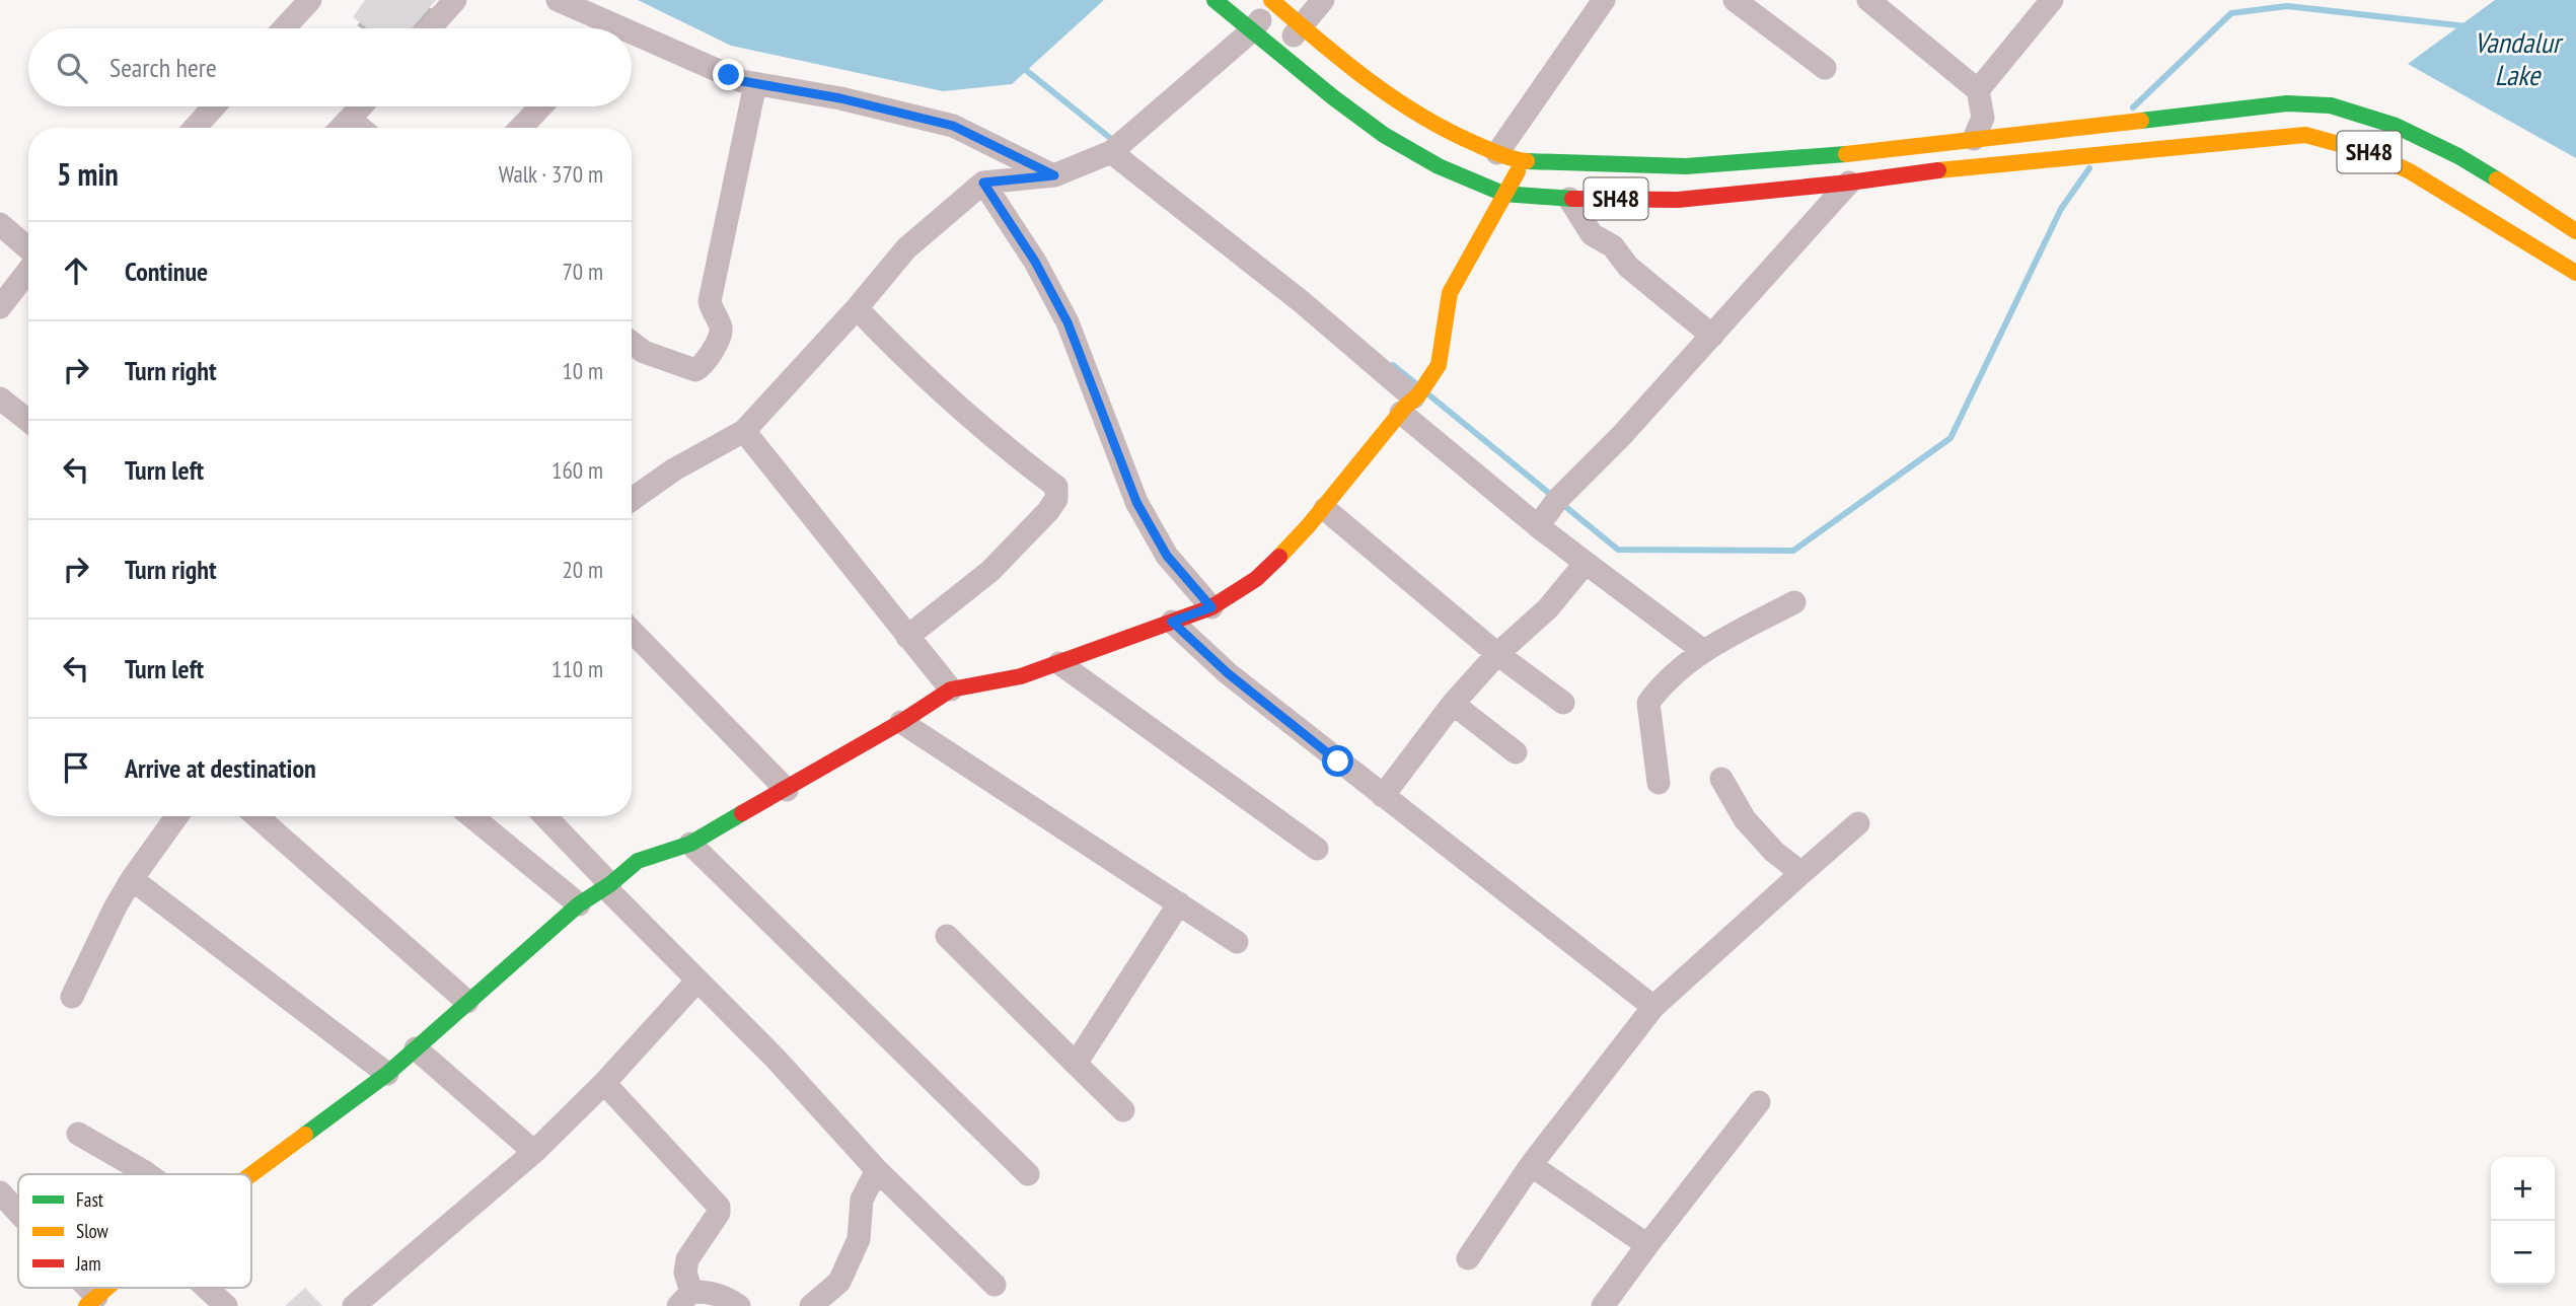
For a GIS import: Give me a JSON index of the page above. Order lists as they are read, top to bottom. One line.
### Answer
{"streets":{"main road":["SH48"]},"water":["Vandalur Lake"],"legend":["Fast","Slow","Jam"],"page":{"search":"Search here","heading":["5 min","Walk · 370 m"],"list":[["Continue","70 m"],["Turn right","10 m"],["Turn left","160 m"],["Turn right","20 m"],["Turn left","110 m"],"Arrive at destination"],"map_buttons":["+","−"]}}
